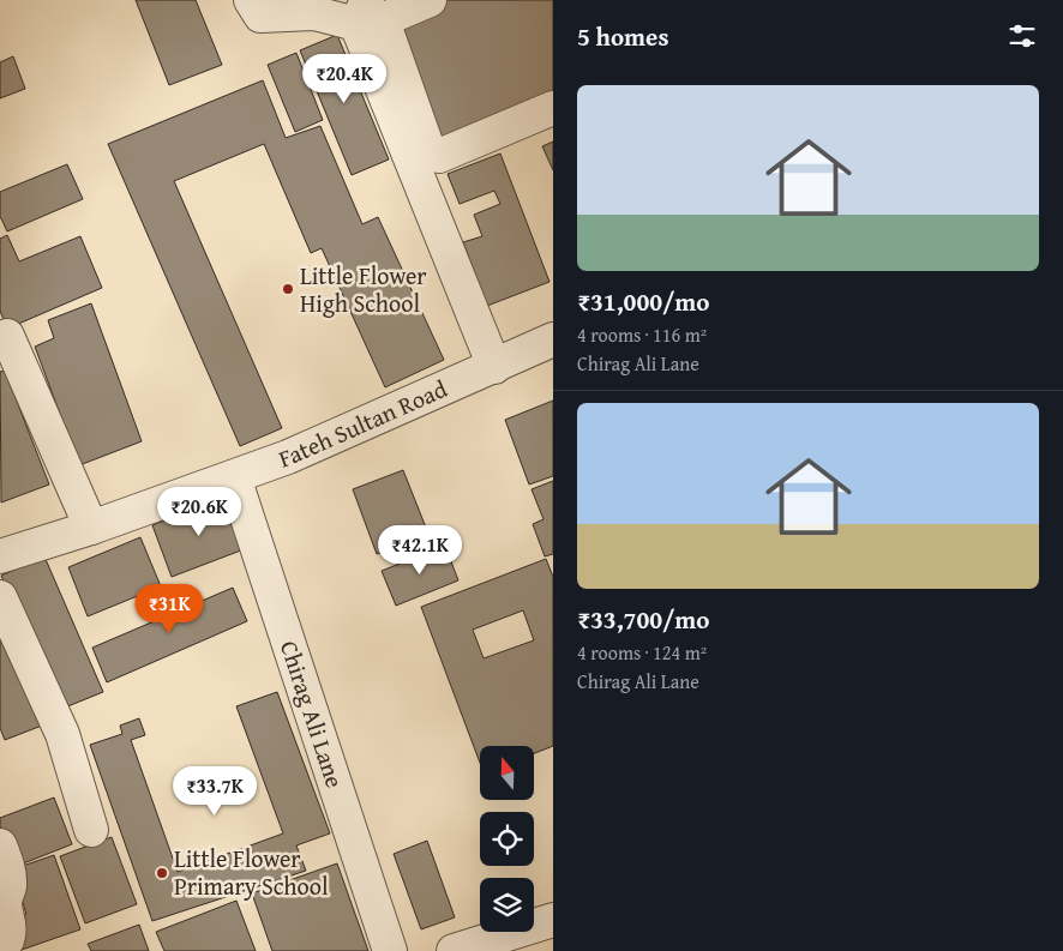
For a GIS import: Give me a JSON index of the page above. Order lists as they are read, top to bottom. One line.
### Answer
{"streets":{"street":["Fateh Sultan Road","Chirag Ali Lane"]},"crossings":[["Fateh Sultan Road","Chirag Ali Lane"]],"places":["Little Flower High School","Little Flower Primary School"],"north":"top","page":{"heading":"5 homes","price":["₹20.4K","₹20.6K","₹42.1K","₹31K","₹33.7K"],"list":[{"name":"₹31,000/mo","note":"4 rooms · 116 m² · Chirag Ali Lane"},{"name":"₹33,700/mo","note":"4 rooms · 124 m² · Chirag Ali Lane"}]}}
